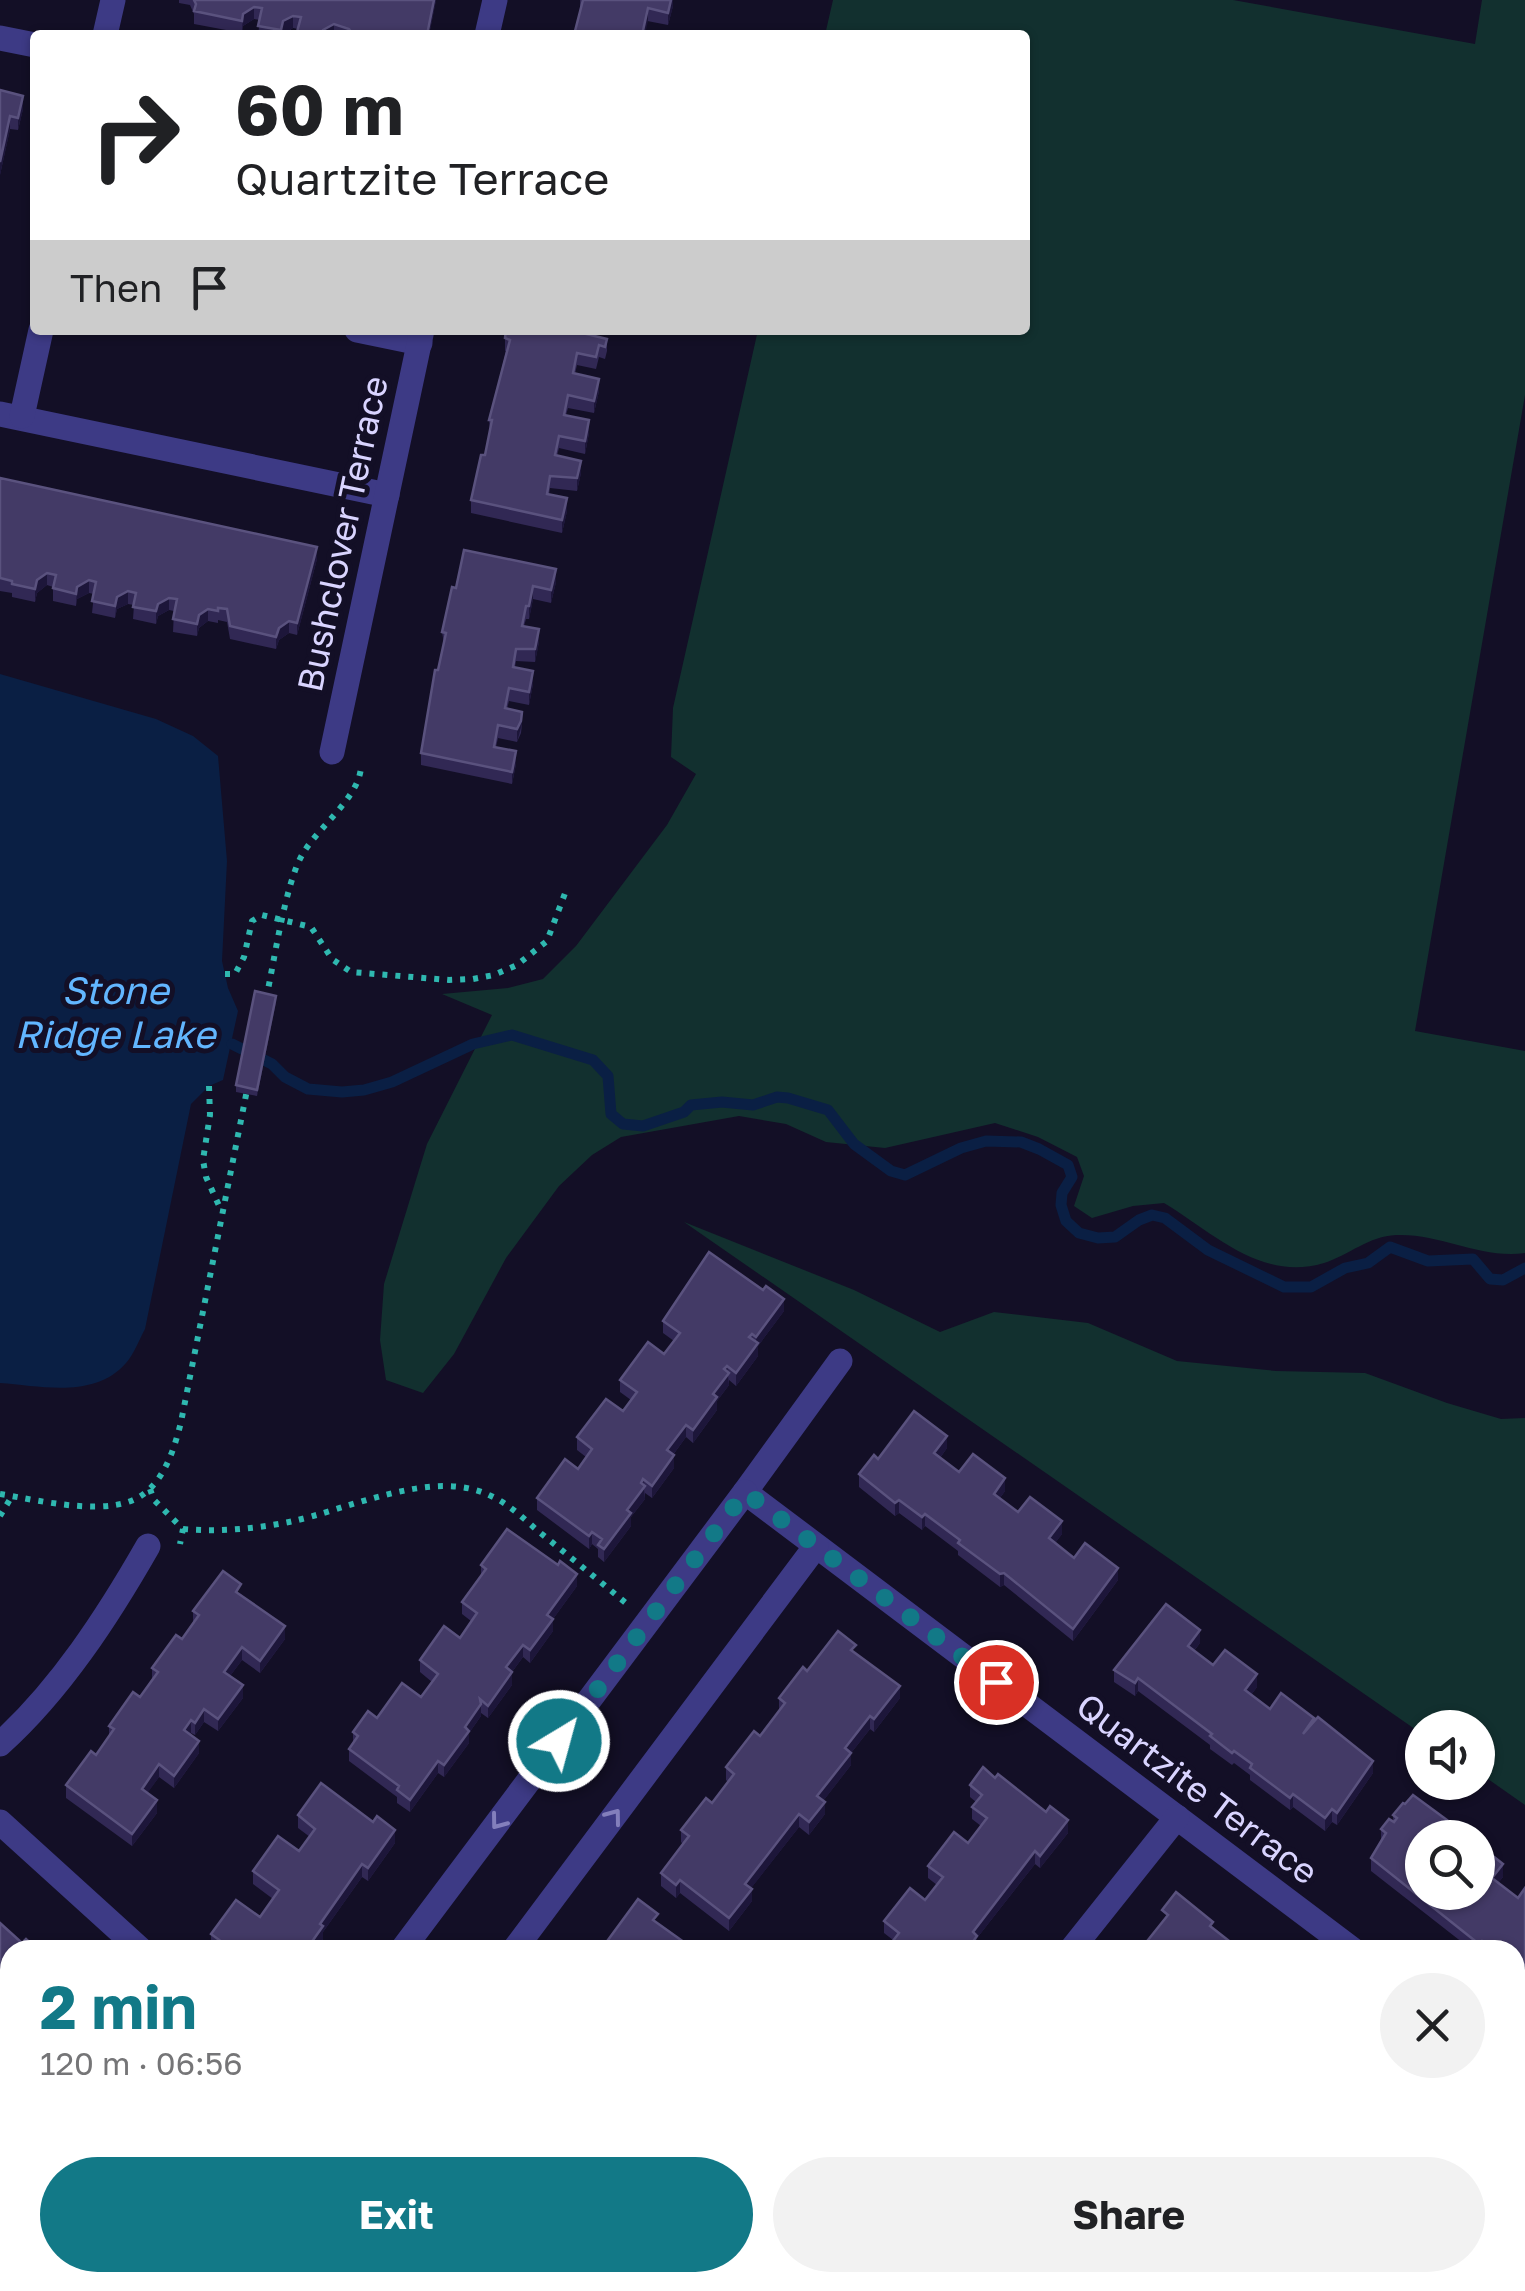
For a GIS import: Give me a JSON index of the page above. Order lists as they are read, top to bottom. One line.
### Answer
{"streets":{"street":["Bushclover Terrace","Quartzite Terrace"]},"water":["Stone Ridge Lake"],"page":{"turn":["60 m","Quartzite Terrace"],"then":"Then","heading":["2 min","120 m · 06:56"],"buttons":["Exit","Share"]}}
